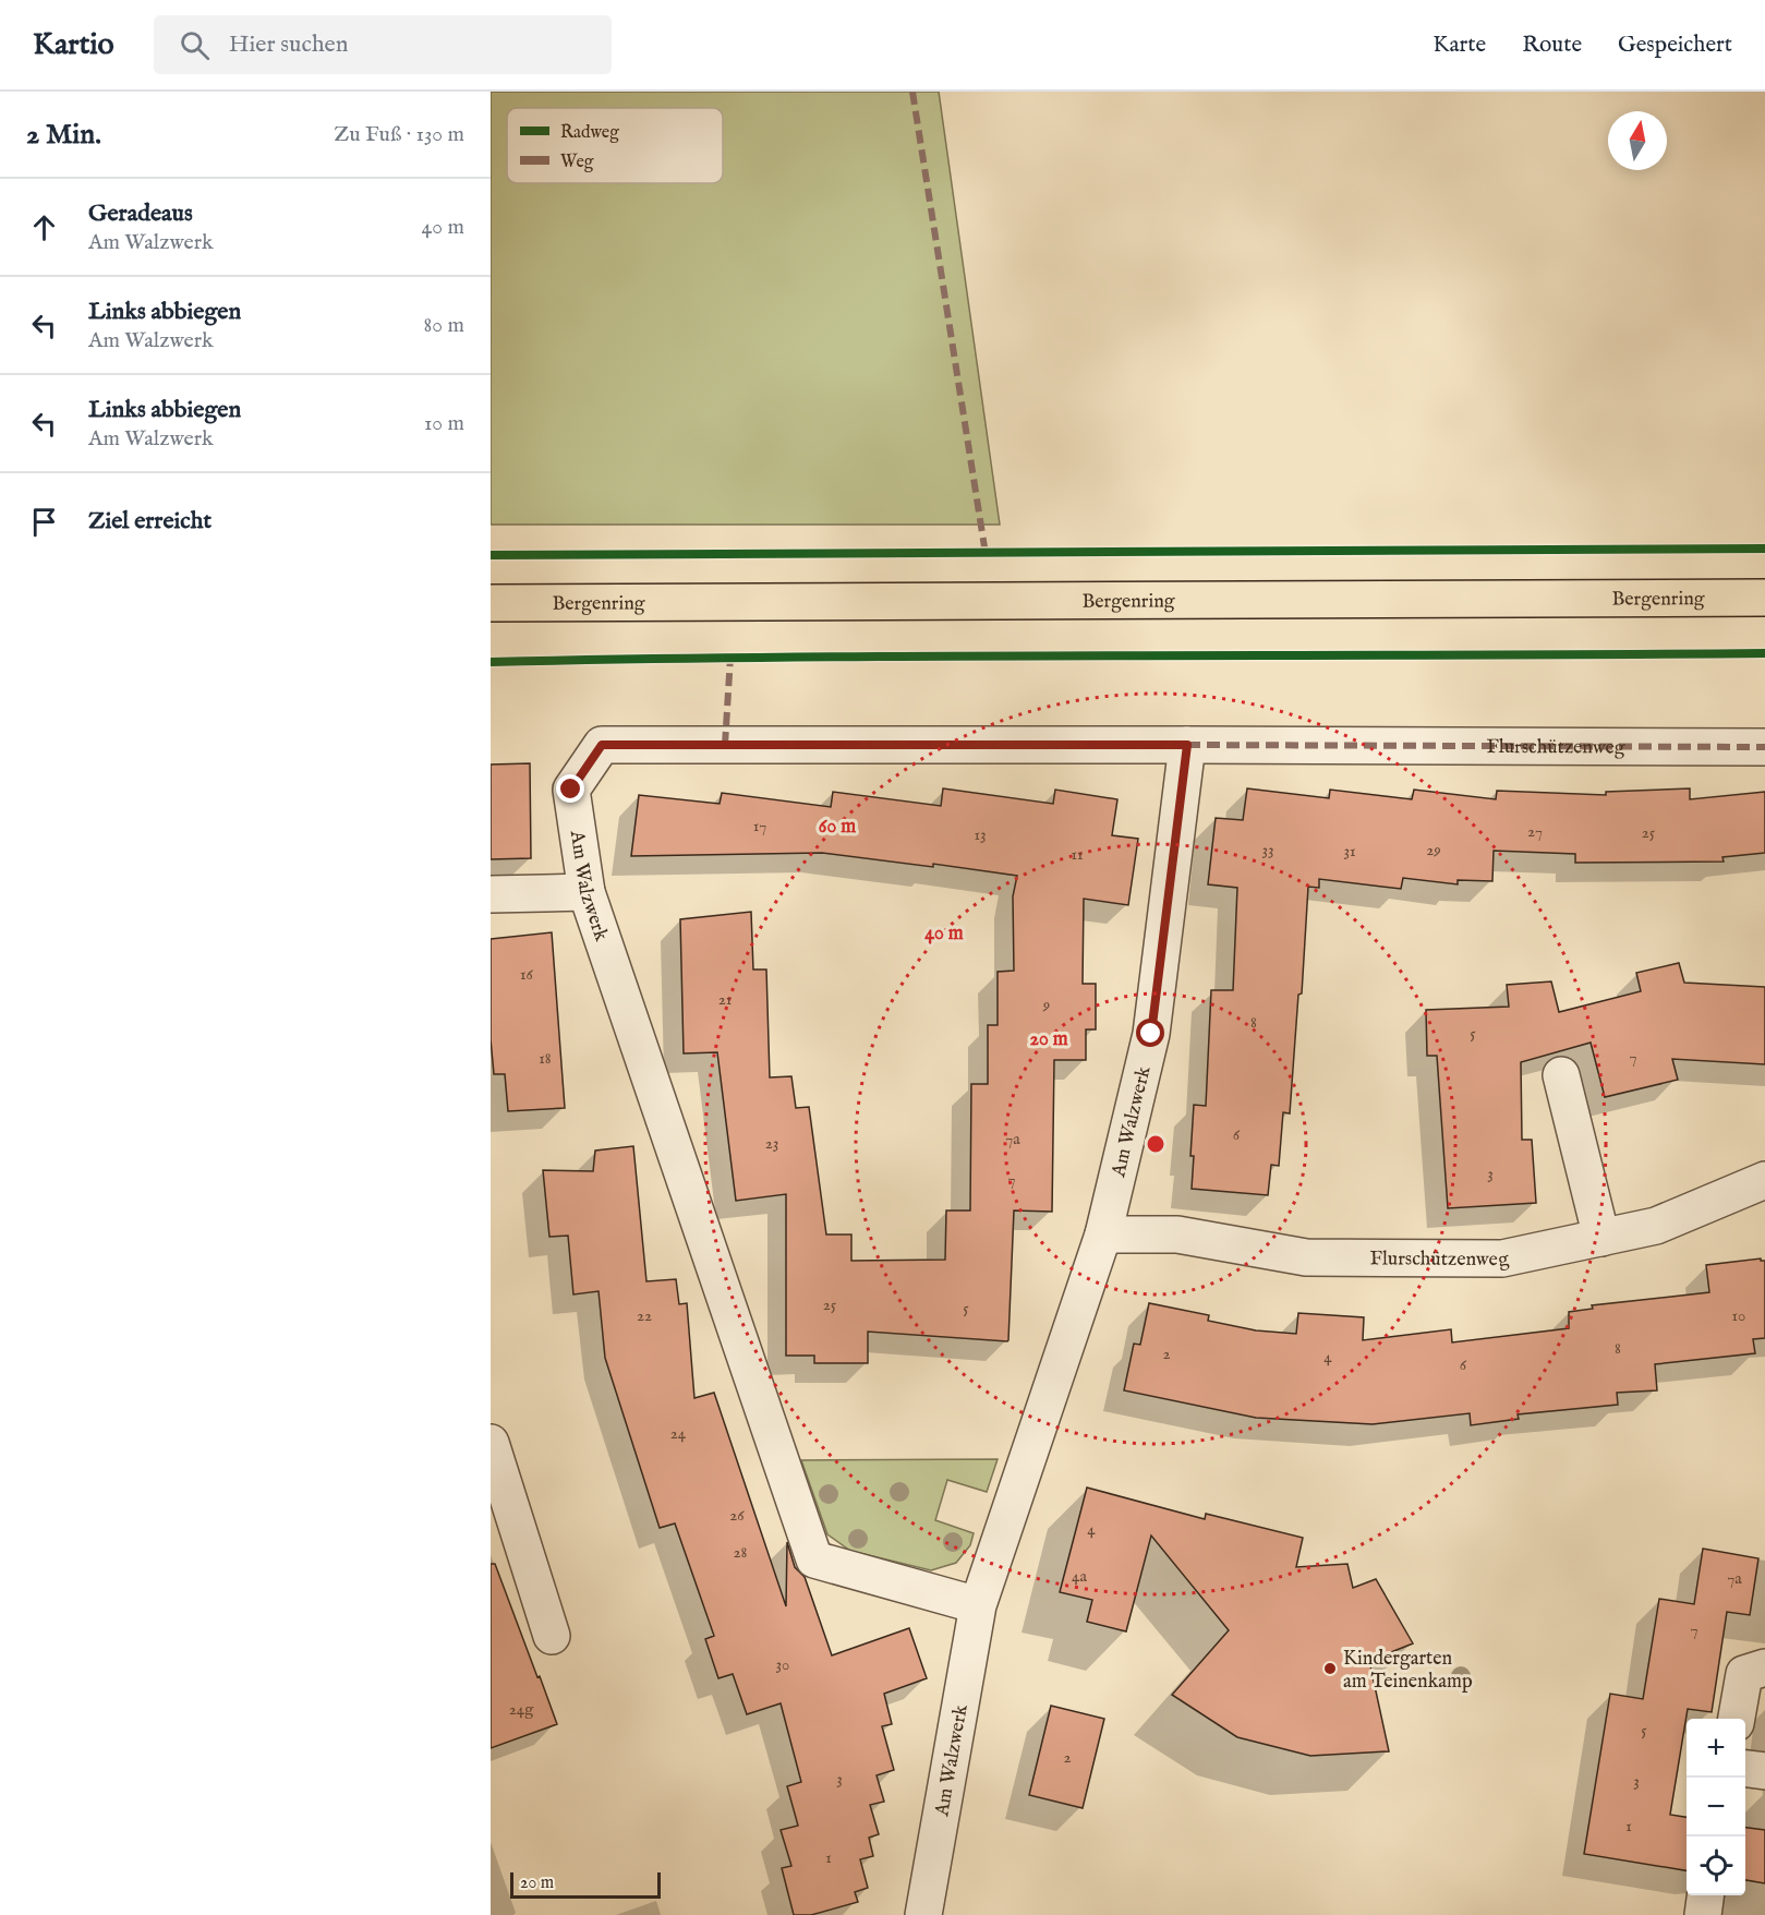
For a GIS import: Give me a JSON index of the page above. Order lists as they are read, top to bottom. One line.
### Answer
{"streets":{"main road":["Bergenring"],"street":["Flurschützenweg","Am Walzwerk"]},"crossings":[["Flurschützenweg","Am Walzwerk"]],"places":["Kindergarten am Teinenkamp"],"house_numbers":["17","27","25","13","33","29","31","11","16","21","9","8","5","7","18","6","7a","23","3","7","25","5","22","10","8","2","4","6","24","26","4","28","4a","7a","7","30","24g","5","2","3","3","1","1"],"legend":["Radweg","Weg"],"scale_bar":"20 m","north":"top","page":{"header":"Kartio","search":"Hier suchen","nav":["Karte","Route","Gespeichert"],"heading":["2 Min.","Zu Fuß · 130 m"],"list":[["Geradeaus","Am Walzwerk","40 m"],["Links abbiegen","Am Walzwerk","80 m"],["Links abbiegen","Am Walzwerk","10 m"],"Ziel erreicht"],"map_buttons":["+","−"],"scale":"20 m"},"rings":["60 m","40 m","20 m"]}
